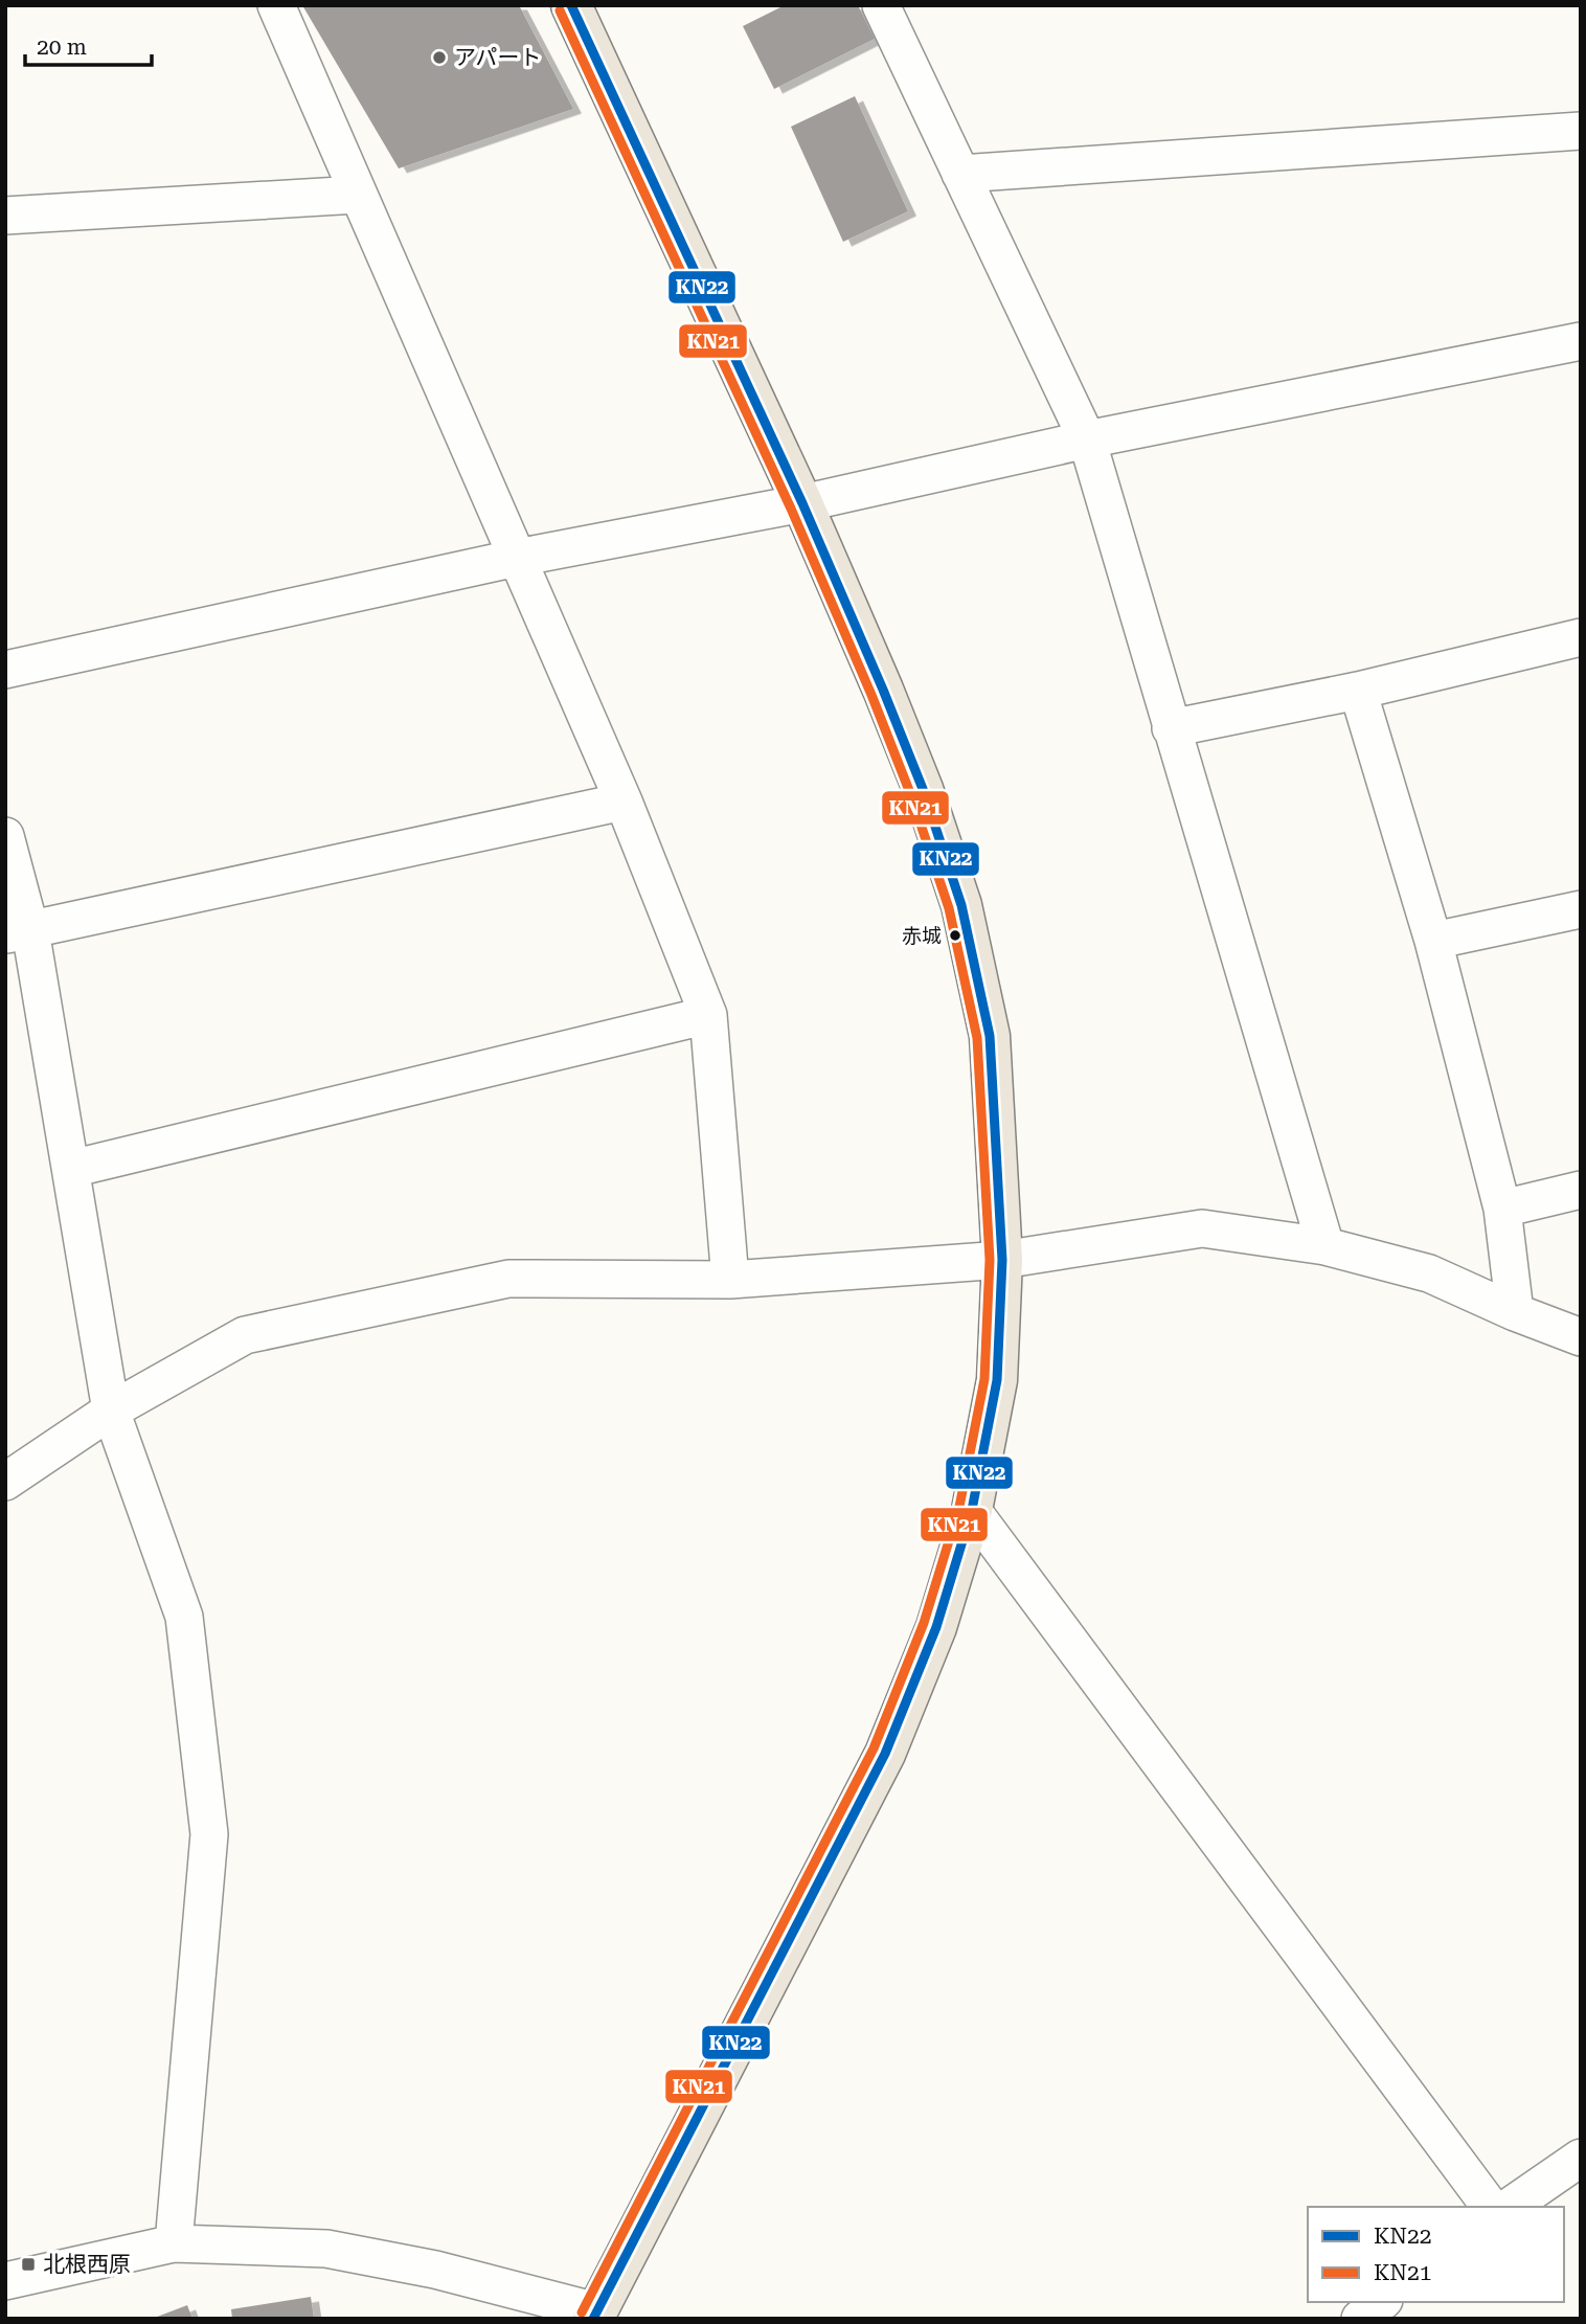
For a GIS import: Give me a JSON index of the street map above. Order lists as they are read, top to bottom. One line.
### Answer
{"places":{"other":["アパート","赤城"],"transit":["北根西原"]},"lines":["transit line KN22","transit line KN21"],"legend":["KN22","KN21"],"scale_bar":"20 m"}
